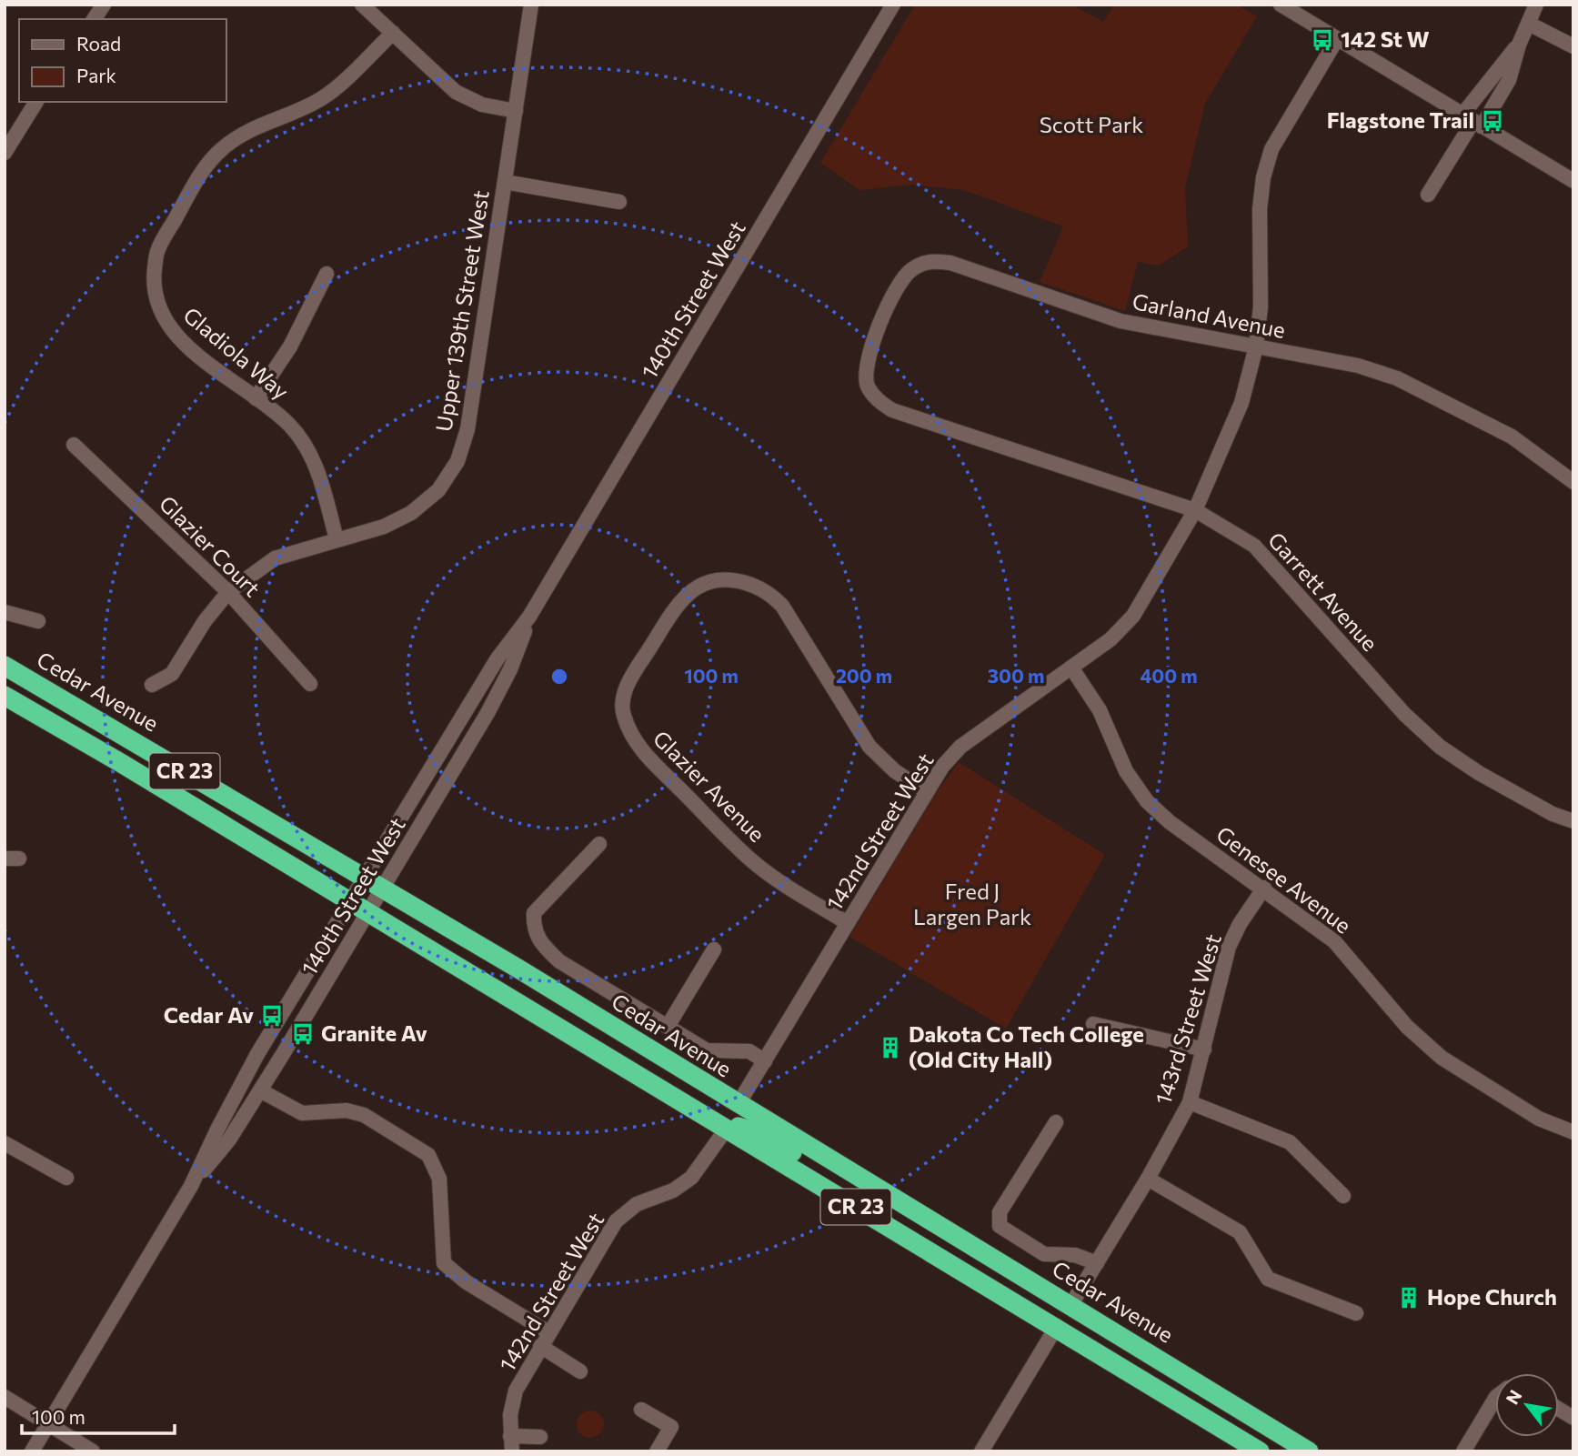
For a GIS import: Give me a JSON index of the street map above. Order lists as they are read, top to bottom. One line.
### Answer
{"streets":{"highway":["Cedar Avenue","CR 23"],"street":["140th Street West","Upper 139th Street West","Garland Avenue","Gladiola Way","Glazier Court","Garrett Avenue","Glazier Avenue","142nd Street West","Genesee Avenue","143rd Street West"]},"crossings":[["140th Street West","Cedar Avenue"],["140th Street West","CR 23"],["Upper 139th Street West","Gladiola Way"],["Upper 139th Street West","Glazier Court"],["Garland Avenue","Garrett Avenue"],["Garland Avenue","142nd Street West"],["Garrett Avenue","142nd Street West"],["Cedar Avenue","142nd Street West"],["Cedar Avenue","143rd Street West"],["CR 23","142nd Street West"],["Glazier Avenue","142nd Street West"],["142nd Street West","Genesee Avenue"],["Genesee Avenue","143rd Street West"]],"parks":["Scott Park","Fred J Largen Park"],"places":{"bus stop":["142 St W","Flagstone Trail","Cedar Av","Granite Av"],"building":["Dakota Co Tech College (Old City Hall)","Hope Church"]},"legend":["Road","Park"],"scale_bar":"100 m","north":"top left","rings":["100 m","200 m","300 m","400 m"]}
